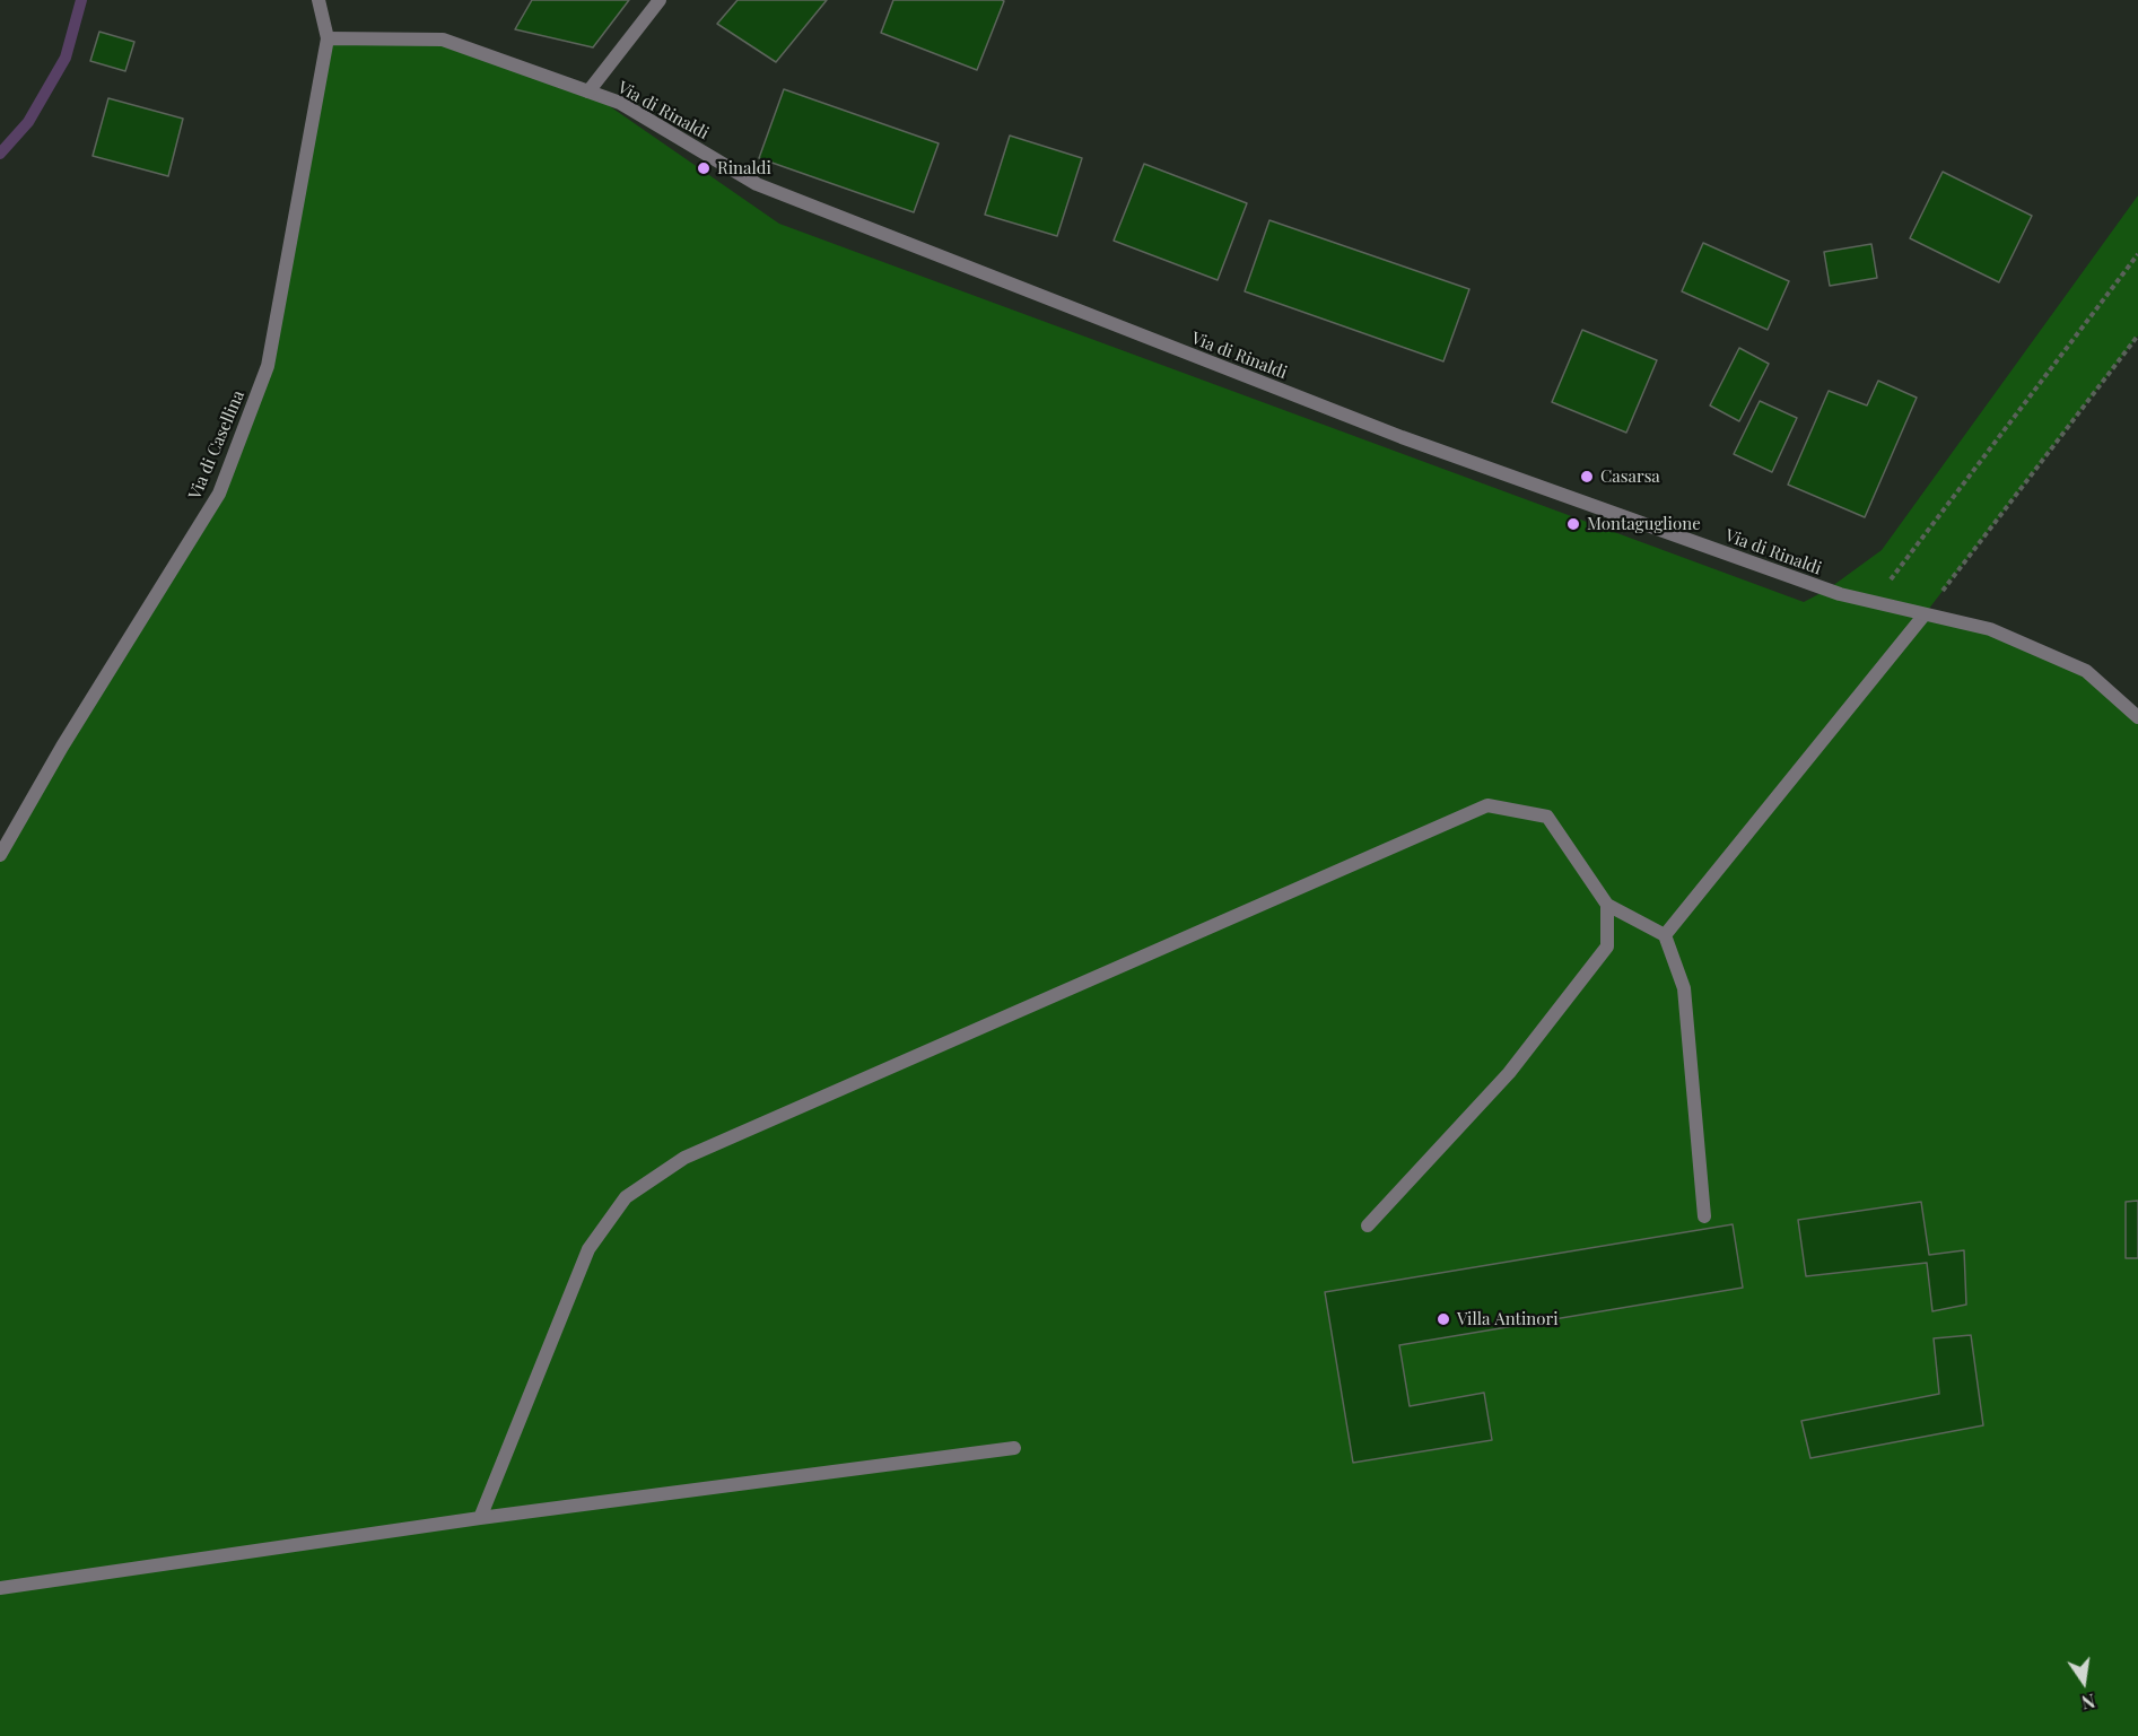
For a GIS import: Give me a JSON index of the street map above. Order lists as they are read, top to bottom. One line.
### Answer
{"streets":{"street":["Via di Rinaldi","Via di Casellina"]},"crossings":[["Via di Rinaldi","Via di Casellina"]],"places":["Rinaldi","Casarsa","Montaguglione","Villa Antinori"],"north":"bottom"}
